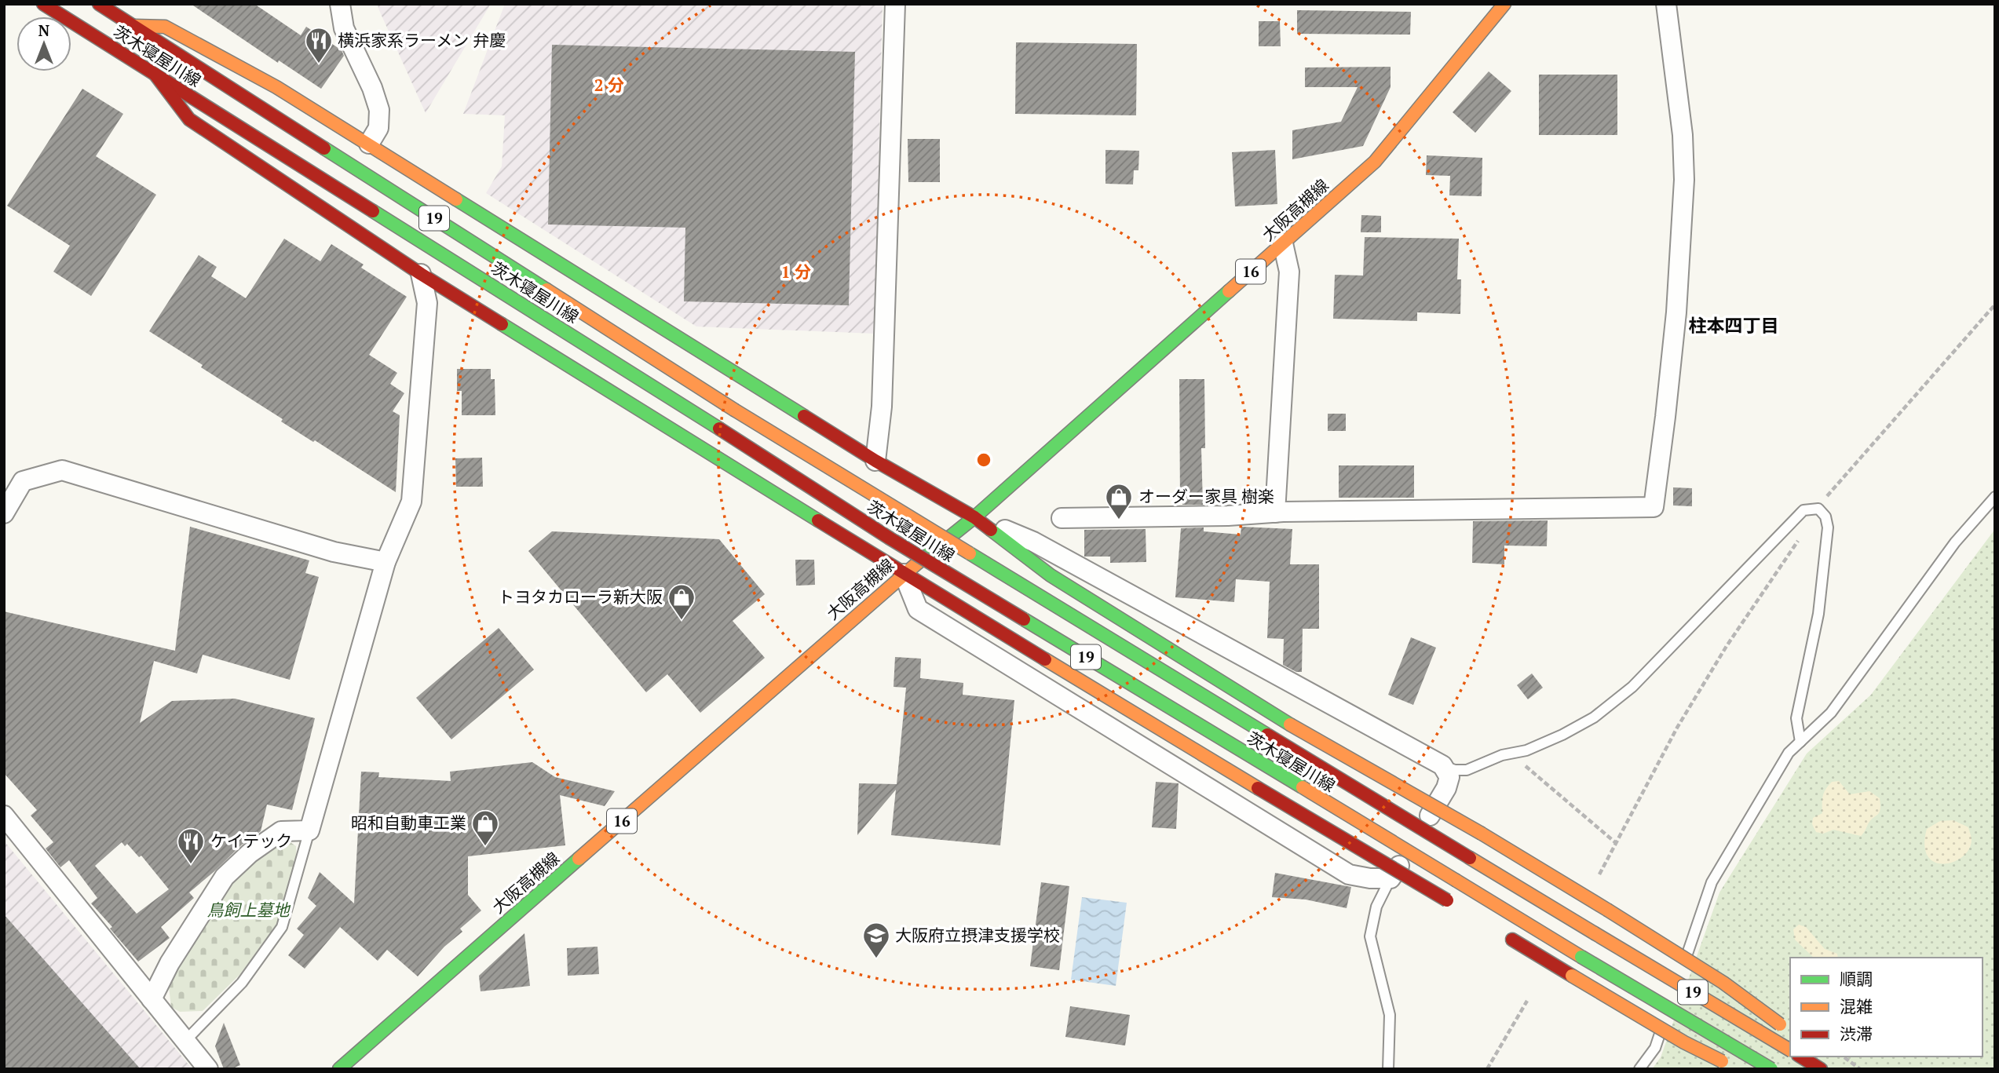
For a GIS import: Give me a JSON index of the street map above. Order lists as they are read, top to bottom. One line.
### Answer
{"streets":{"main road":["茨木寝屋川線","大阪高槻線","19","16"]},"districts":["柱本四丁目"],"parks":["鳥飼上墓地"],"places":{"restaurant":["横浜家系ラーメン 弁慶","ケイテック"],"shop":["オーダー家具 樹楽","トヨタカローラ新大阪","昭和自動車工業"],"school or university":["大阪府立摂津支援学校"]},"legend":["順調","混雑","渋滞"],"north":"top","rings":["2 分","1 分"]}
